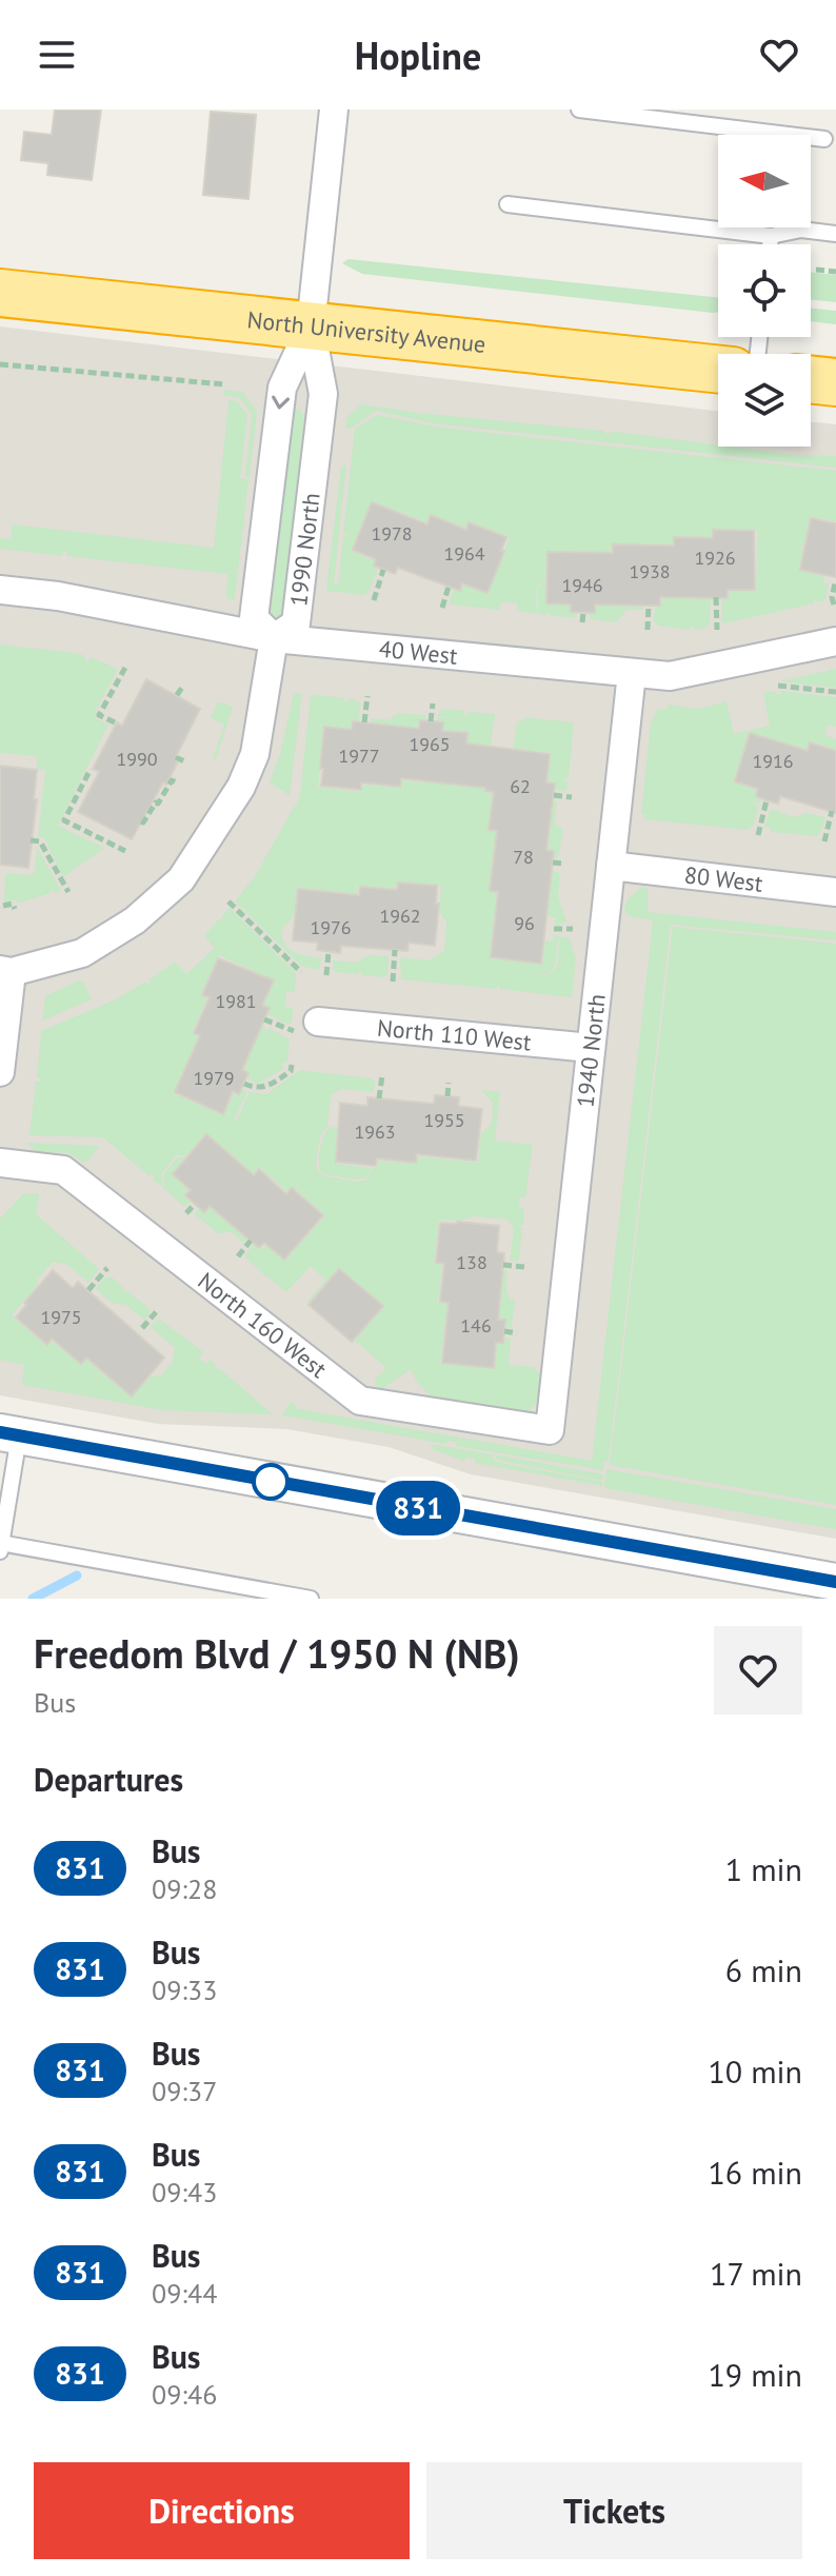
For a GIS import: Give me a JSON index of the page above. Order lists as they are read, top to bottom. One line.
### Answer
{"streets":{"highway":["North University Avenue"],"street":["1990 North","40 West","80 West","North 110 West","1940 North","North 160 West"]},"crossings":[["North University Avenue","1990 North"],["1990 North","40 West"],["40 West","1940 North"],["80 West","1940 North"],["North 110 West","1940 North"],["1940 North","North 160 West"]],"lines":["bus line 831"],"house_numbers":["1978","1964","1926","1938","1946","1965","1977","1990","1916","62","78","1962","96","1976","1981","1979","1955","1963","138","1975","146"],"north":"left","page":{"header":"Hopline","on_map":"831","heading":[["Freedom Blvd / 1950 N (NB)","Bus"],"Departures"],"list":[{"mark":"831","name":"Bus","note":"09:28","value":"1 min"},{"mark":"831","name":"Bus","note":"09:33","value":"6 min"},{"mark":"831","name":"Bus","note":"09:37","value":"10 min"},{"mark":"831","name":"Bus","note":"09:43","value":"16 min"},{"mark":"831","name":"Bus","note":"09:44","value":"17 min"},{"mark":"831","name":"Bus","note":"09:46","value":"19 min"}],"buttons":["Directions","Tickets"]}}
